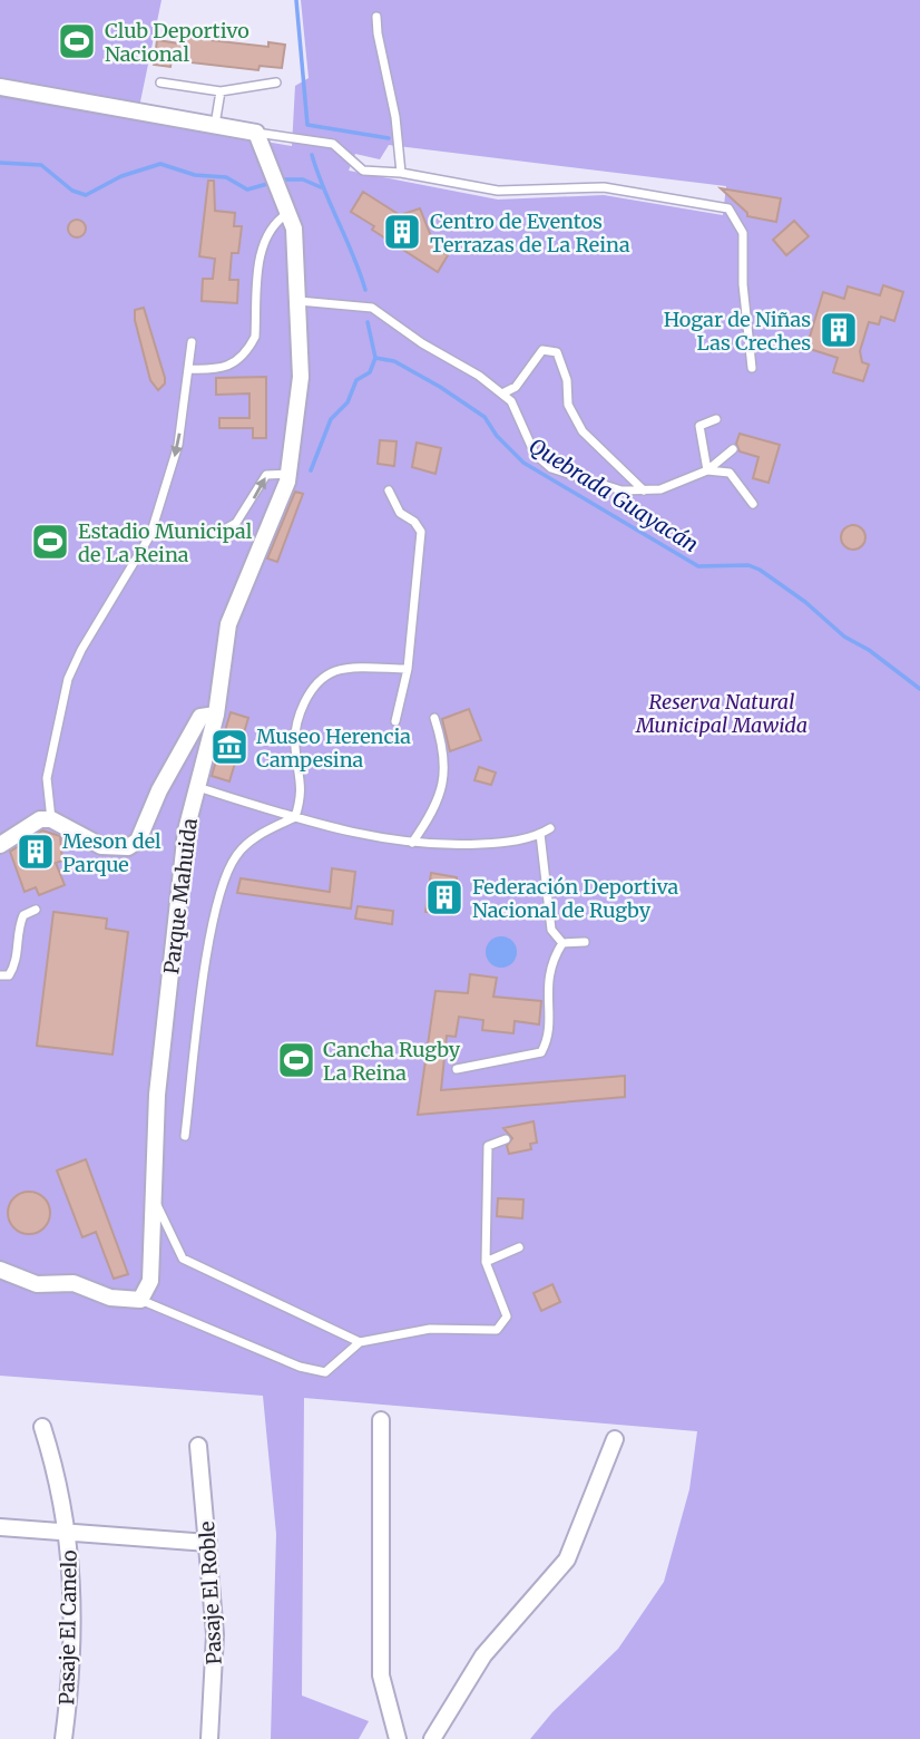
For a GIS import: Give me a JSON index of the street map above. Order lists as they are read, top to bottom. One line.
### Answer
{"streets":{"street":["Parque Mahuida","Pasaje El Roble","Pasaje El Canelo"]},"water":["Quebrada Guayacán"],"parks":["Reserva Natural Municipal Mawida"],"places":{"sports":["Club Deportivo Nacional","Estadio Municipal de La Reina","Cancha Rugby La Reina"],"building":["Centro de Eventos Terrazas de La Reina","Hogar de Niñas Las Creches","Meson del Parque","Federación Deportiva Nacional de Rugby"],"museum":["Museo Herencia Campesina"]}}
